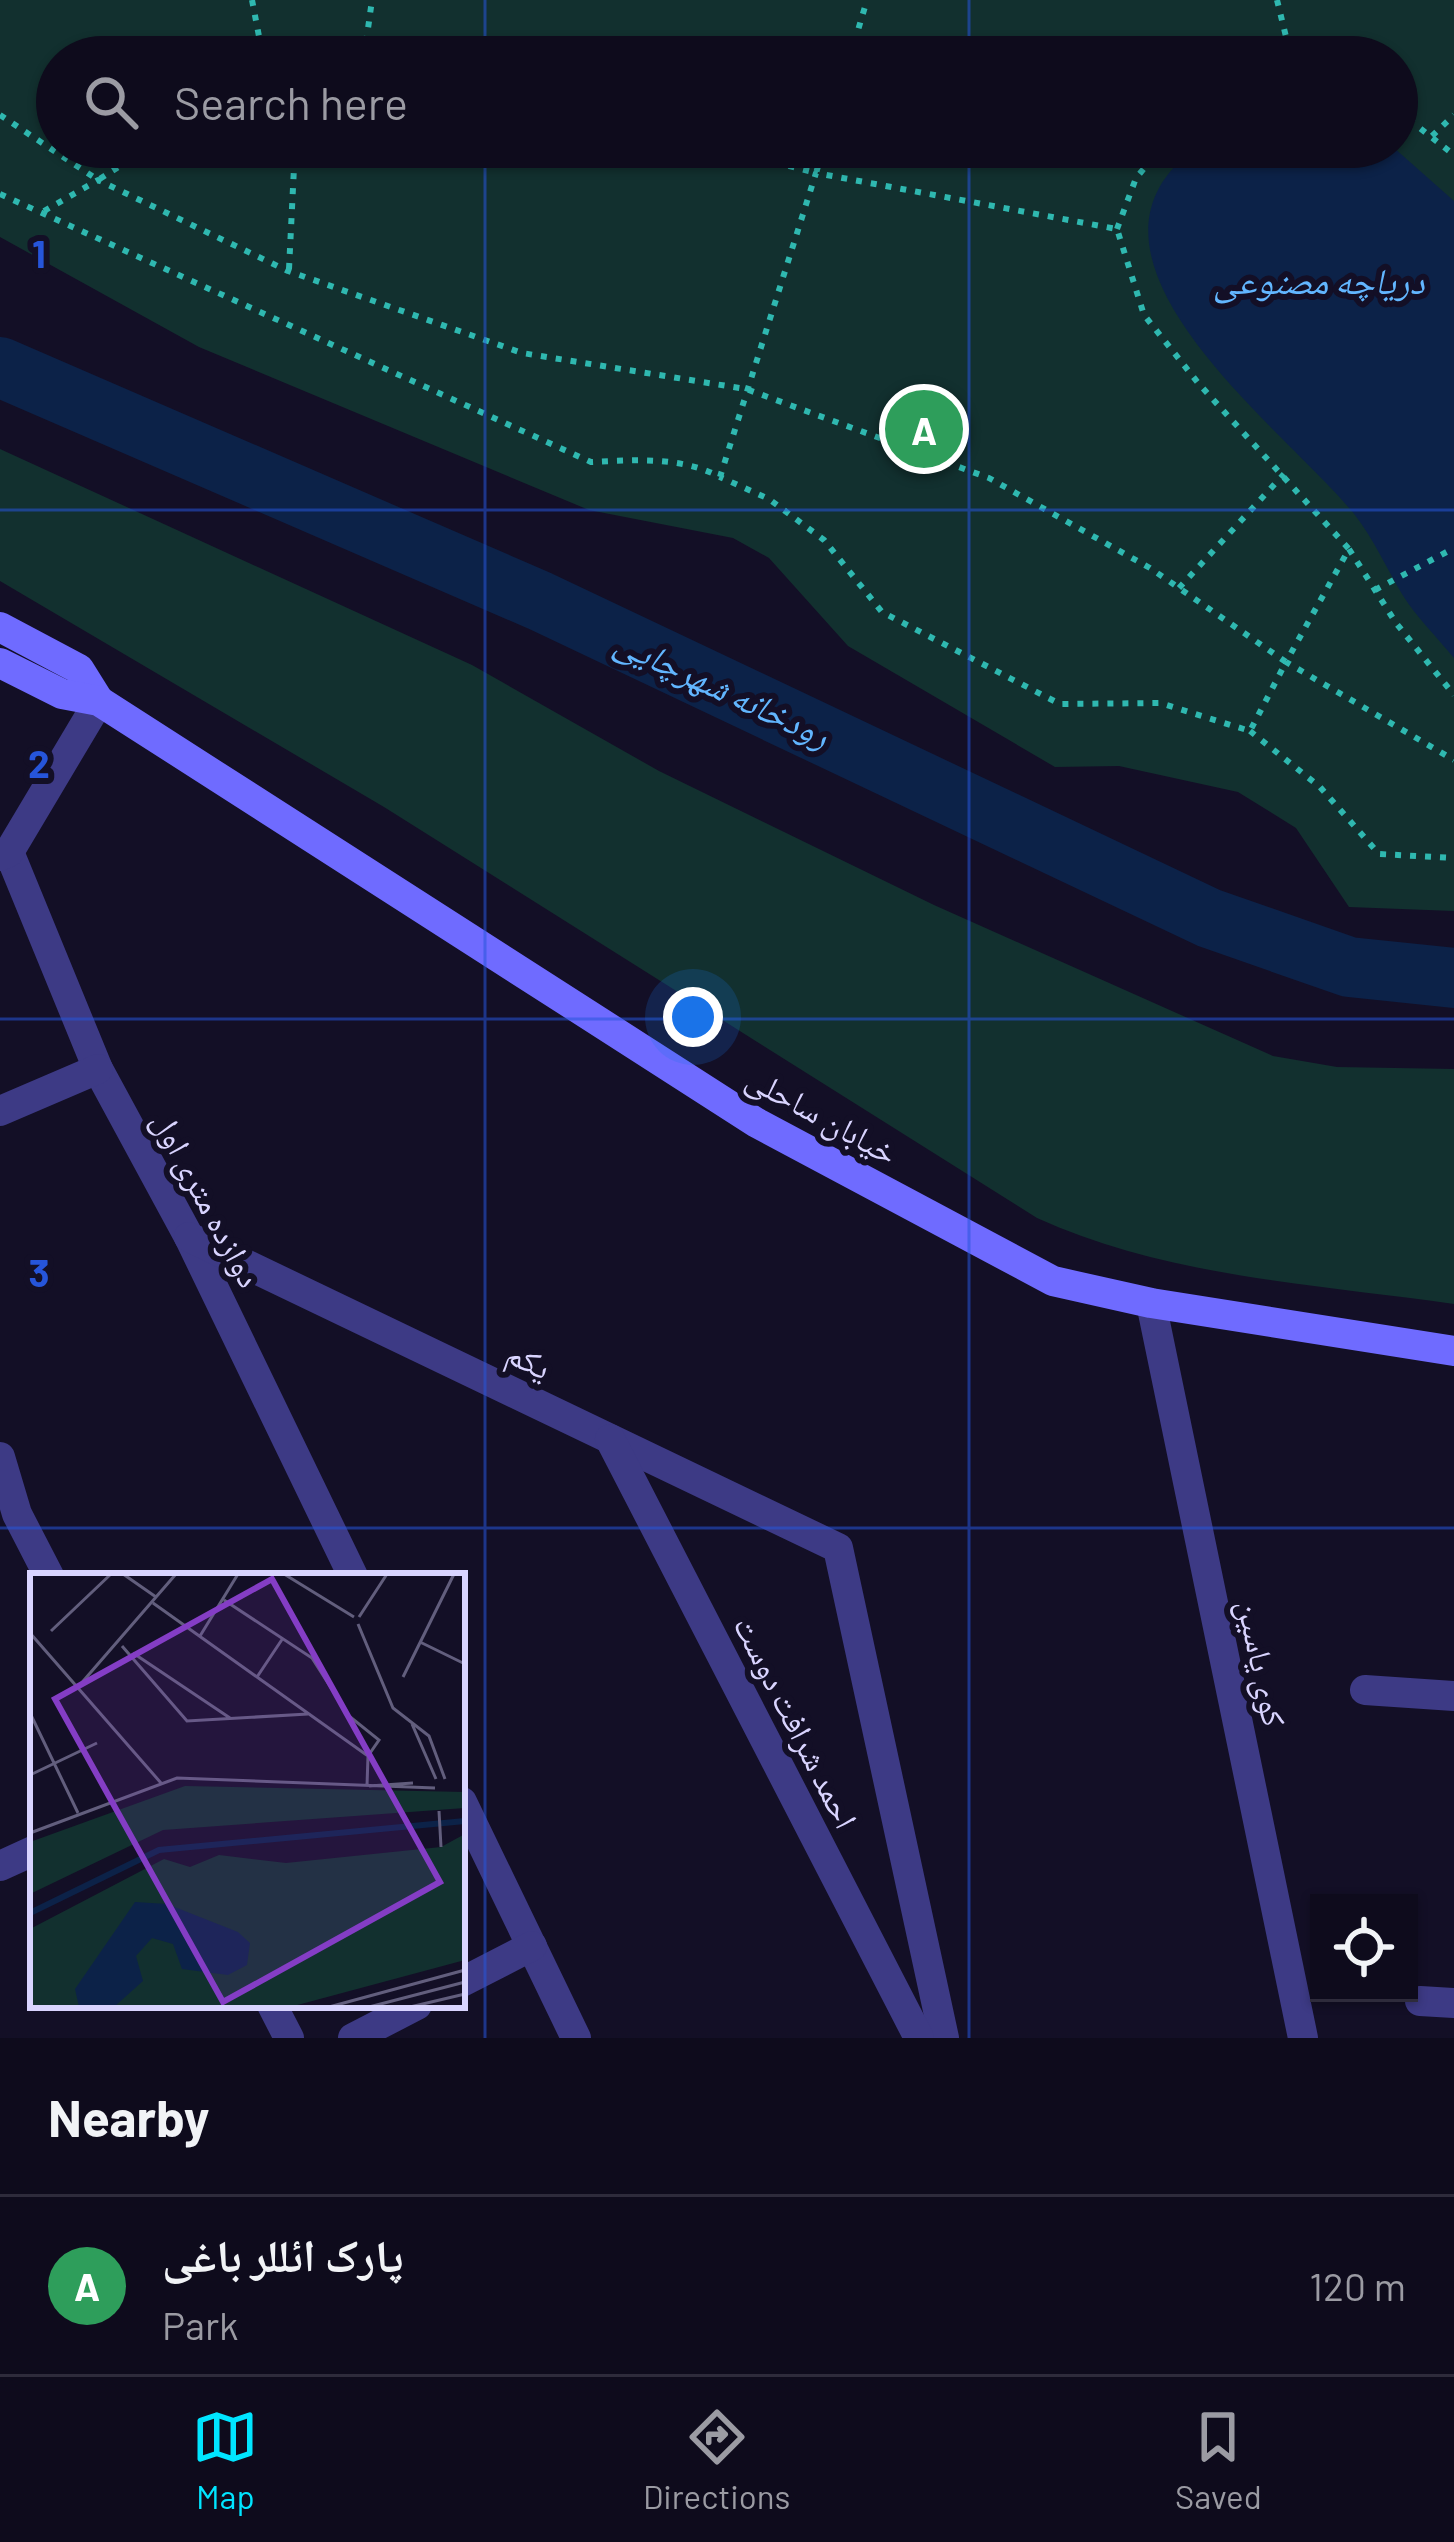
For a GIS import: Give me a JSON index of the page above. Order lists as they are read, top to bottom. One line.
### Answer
{"streets":{"street":["خیابان ساحلی","دوازده متری اول","یکم","کوی یاسین","احمد شرافت دوست"]},"crossings":[["خیابان ساحلی","کوی یاسین"],["دوازده متری اول","یکم"],["یکم","احمد شرافت دوست"]],"water":["دریاچه مصنوعی","رودخانه شهرچایی"],"page":{"search":"Search here","pins":"A","heading":"Nearby","list":[{"mark":"A","name":"پارک ائللر باغی","note":"Park","value":"120 m"}],"nav":["Map","Directions","Saved"]},"grid":{"rows":["1","2","3"]}}
